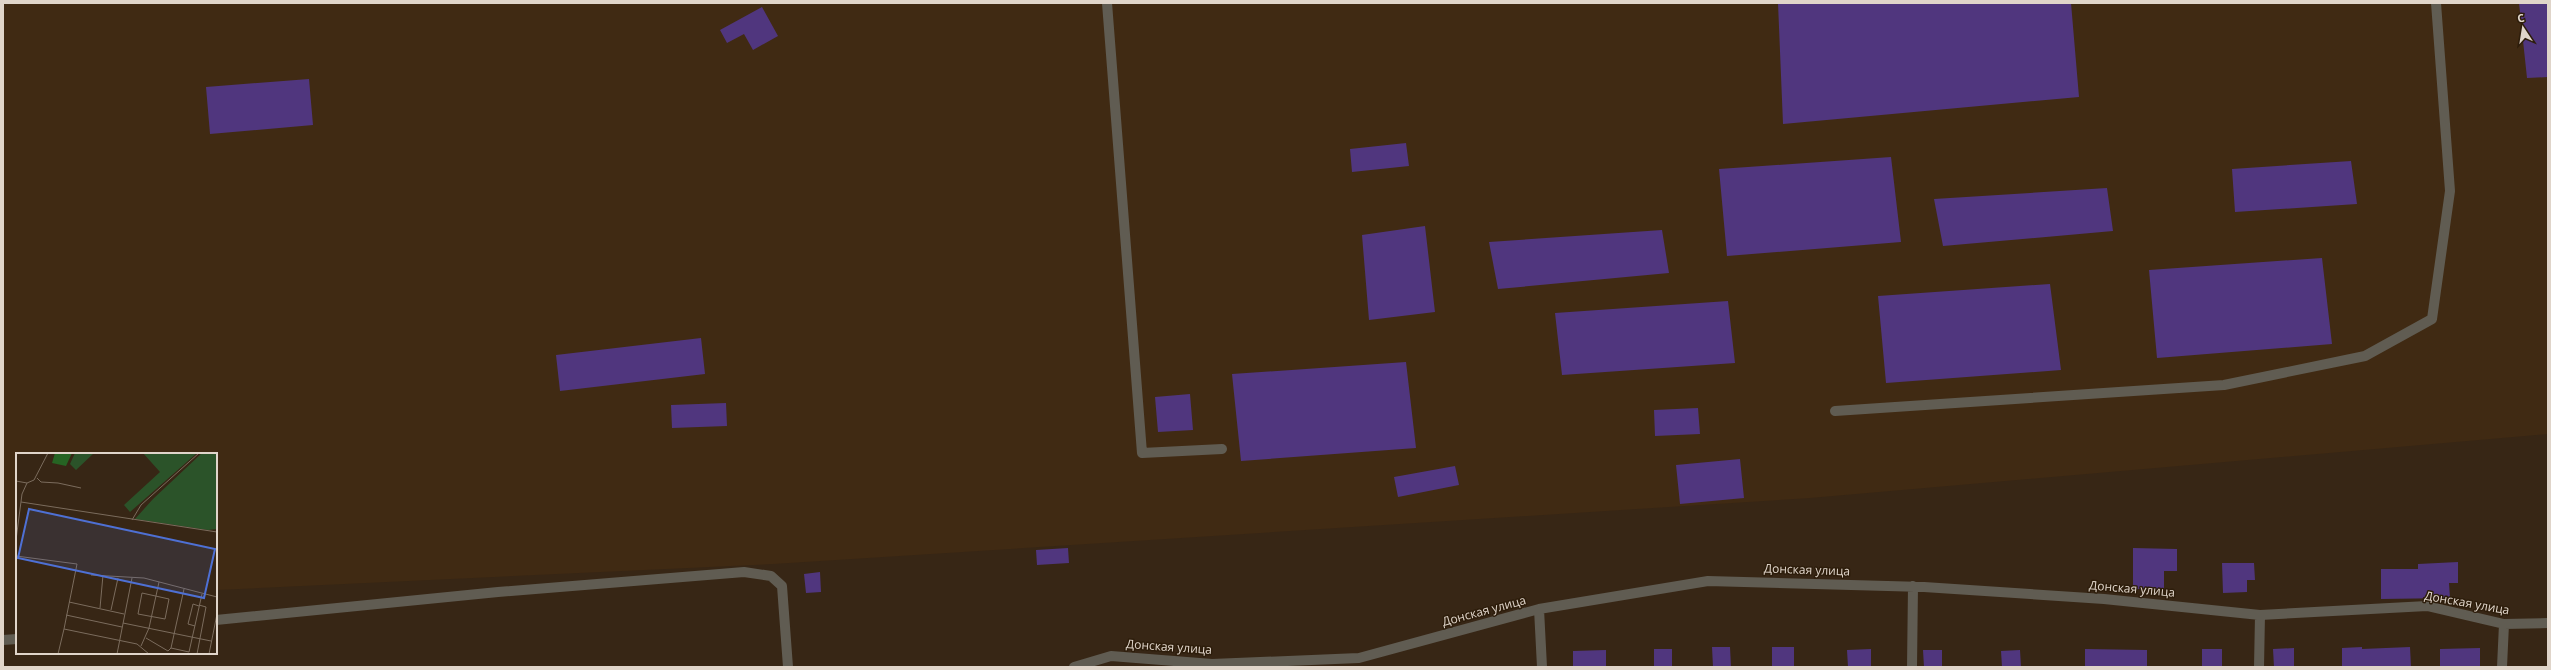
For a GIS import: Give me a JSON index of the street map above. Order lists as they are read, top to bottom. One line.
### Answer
{"streets":{"street":["Донская улица"]},"north":"top"}
